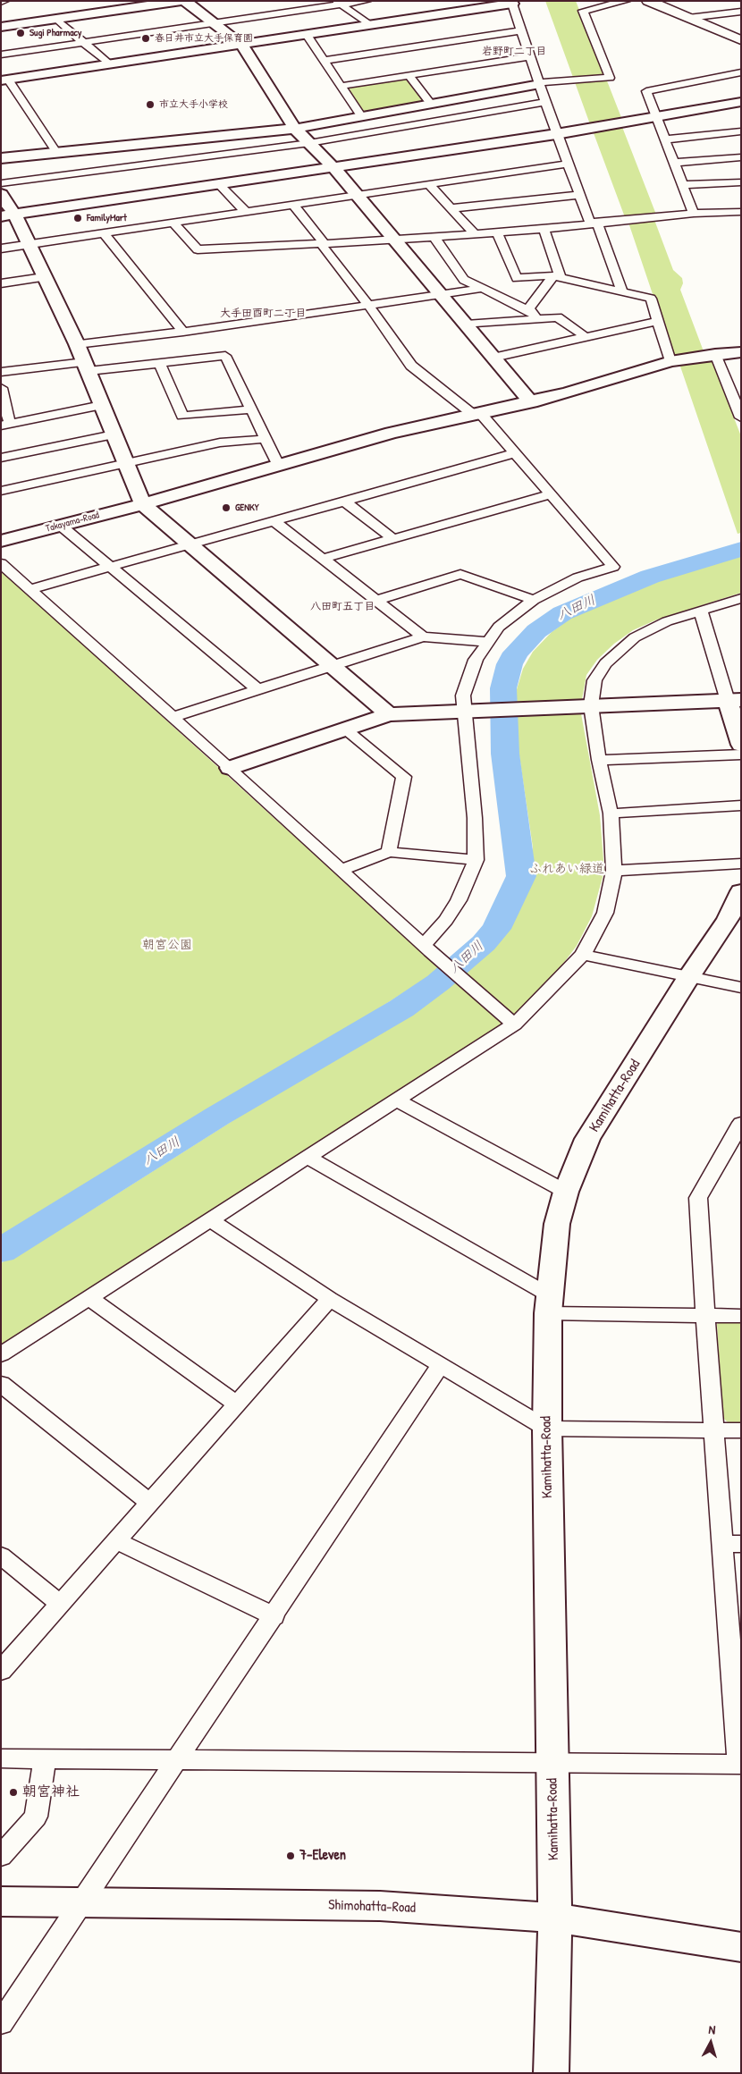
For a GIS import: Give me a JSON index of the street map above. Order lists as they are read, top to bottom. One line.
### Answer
{"streets":{"street":["Takayama-Road","Kamihatta-Road","Shimohatta-Road"]},"crossings":[["Kamihatta-Road","Shimohatta-Road"]],"districts":["岩野町二丁目","大手田酉町二丁目","八田町五丁目"],"water":["八田川"],"parks":["ふれあい緑道","朝宮公園"],"places":["Sugi Pharmacy","春日井市立大手保育園","市立大手小学校","FamilyMart","GENKY","朝宮神社","7-Eleven"],"north":"top"}
